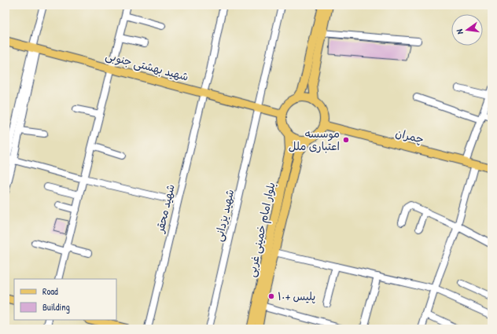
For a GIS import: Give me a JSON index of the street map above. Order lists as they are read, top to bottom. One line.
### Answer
{"streets":{"main road":["شهید بهشتی جنوبی","چمران","بلوار امام خمینی غربی"],"street":["شهید محقر","شهید یزدانی"]},"crossings":[["شهید بهشتی جنوبی","چمران"],["شهید بهشتی جنوبی","شهید محقر"],["شهید بهشتی جنوبی","شهید یزدانی"],["شهید بهشتی جنوبی","بلوار امام خمینی غربی"],["چمران","بلوار امام خمینی غربی"]],"places":["موسسه اعتباری ملل","پلیس +۱۰"],"legend":["Road","Building"],"north":"left"}
